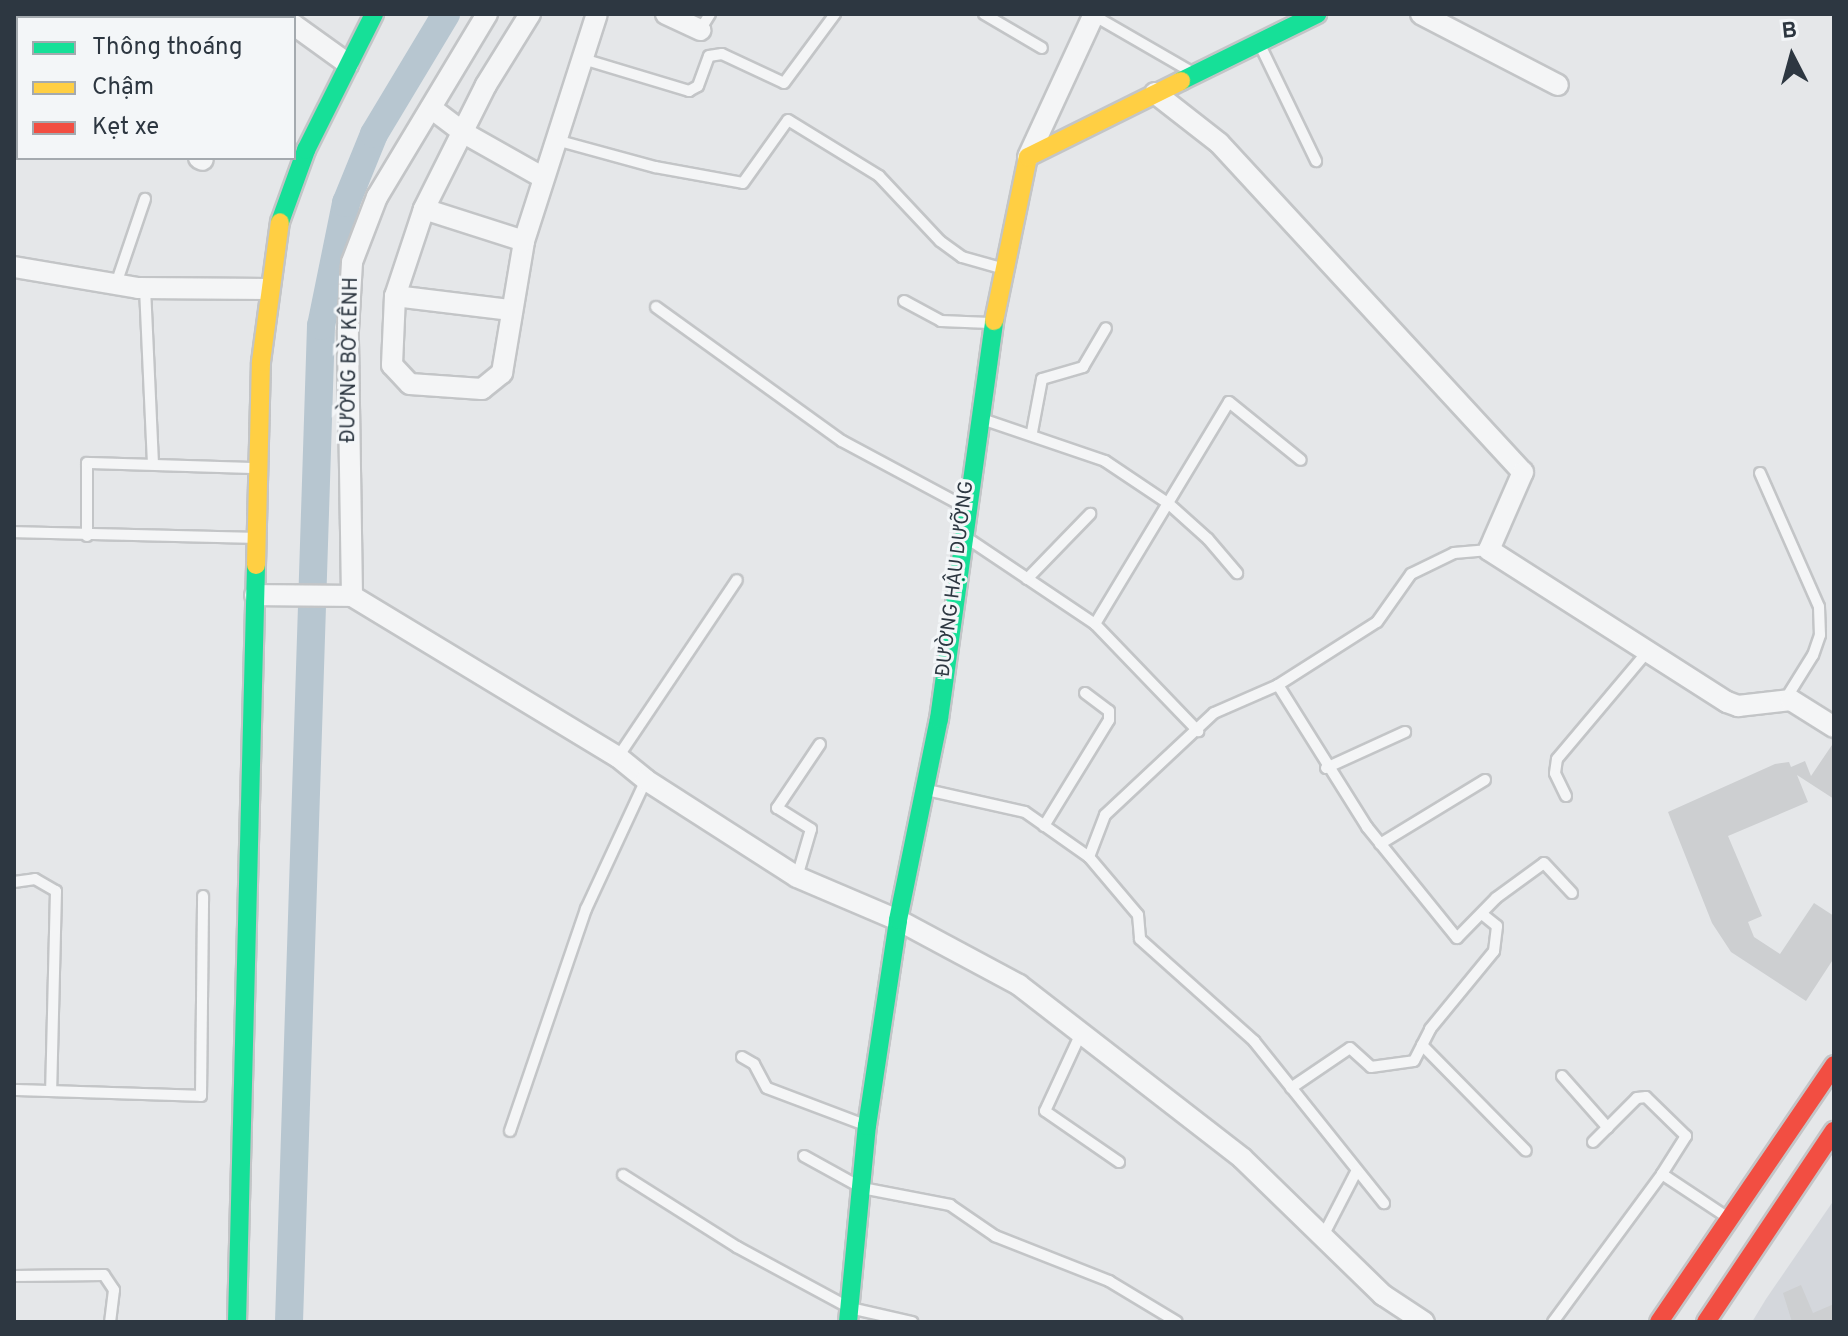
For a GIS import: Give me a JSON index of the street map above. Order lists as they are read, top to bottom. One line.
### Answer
{"streets":{"street":["ĐƯỜNG BỜ KÊNH","ĐƯỜNG HẬU DƯỠNG"]},"legend":["Thông thoáng","Chậm","Kẹt xe"],"north":"top"}
